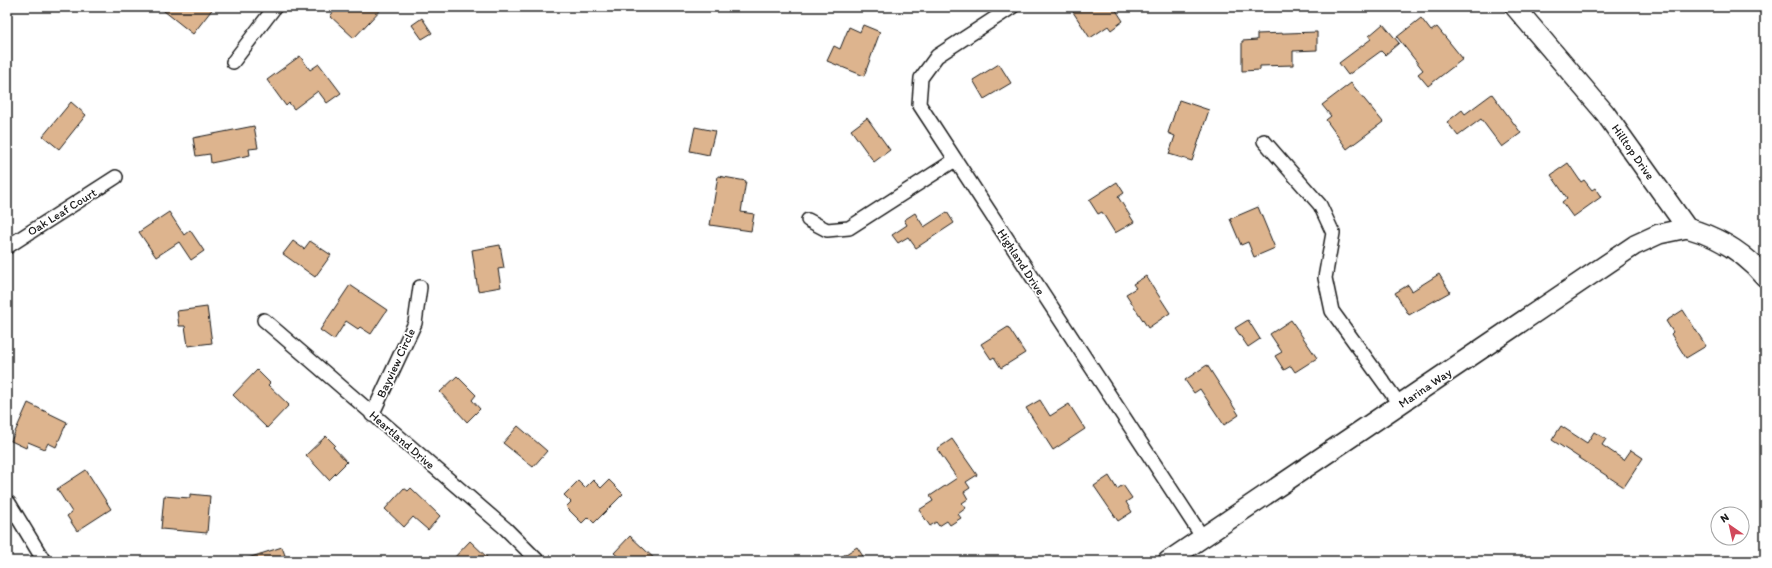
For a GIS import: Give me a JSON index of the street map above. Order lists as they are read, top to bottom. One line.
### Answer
{"streets":{"street":["Hilltop Drive","Oak Leaf Court","Highland Drive","Bayview Circle","Marina Way","Heartland Drive"]},"crossings":[["Hilltop Drive","Marina Way"],["Highland Drive","Marina Way"],["Bayview Circle","Heartland Drive"]],"north":"top left"}
